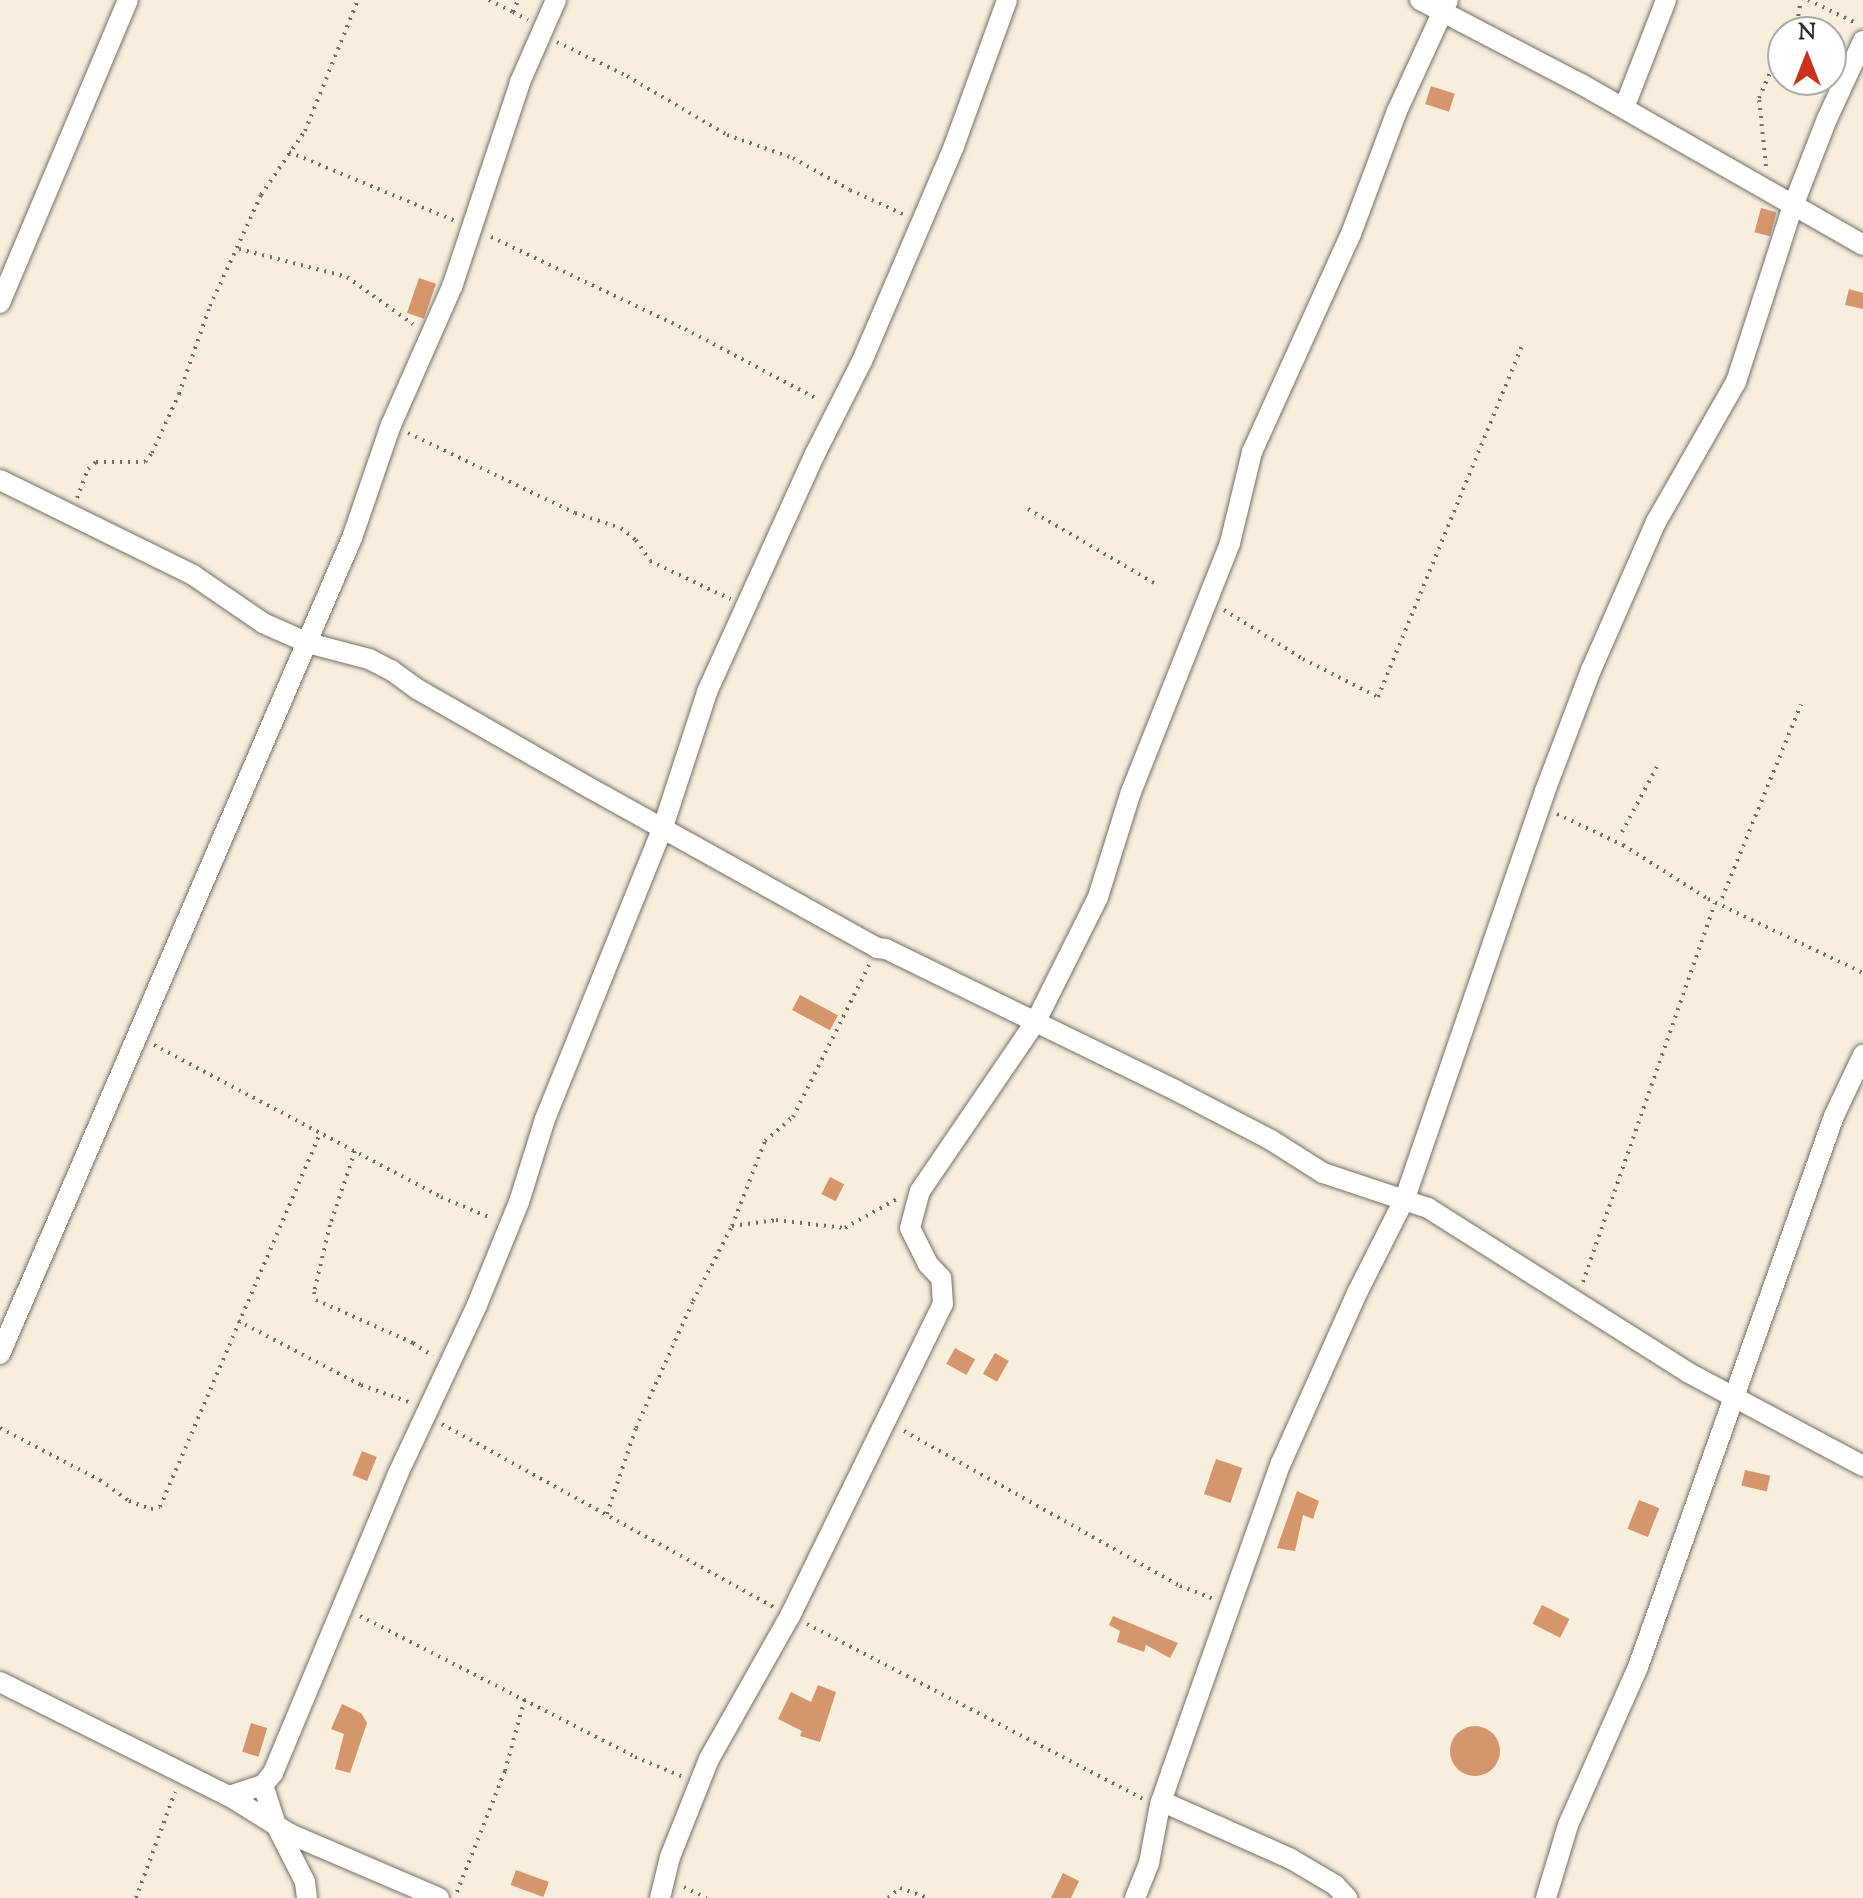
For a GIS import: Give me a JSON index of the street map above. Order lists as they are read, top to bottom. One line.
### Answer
{"north":"top"}
